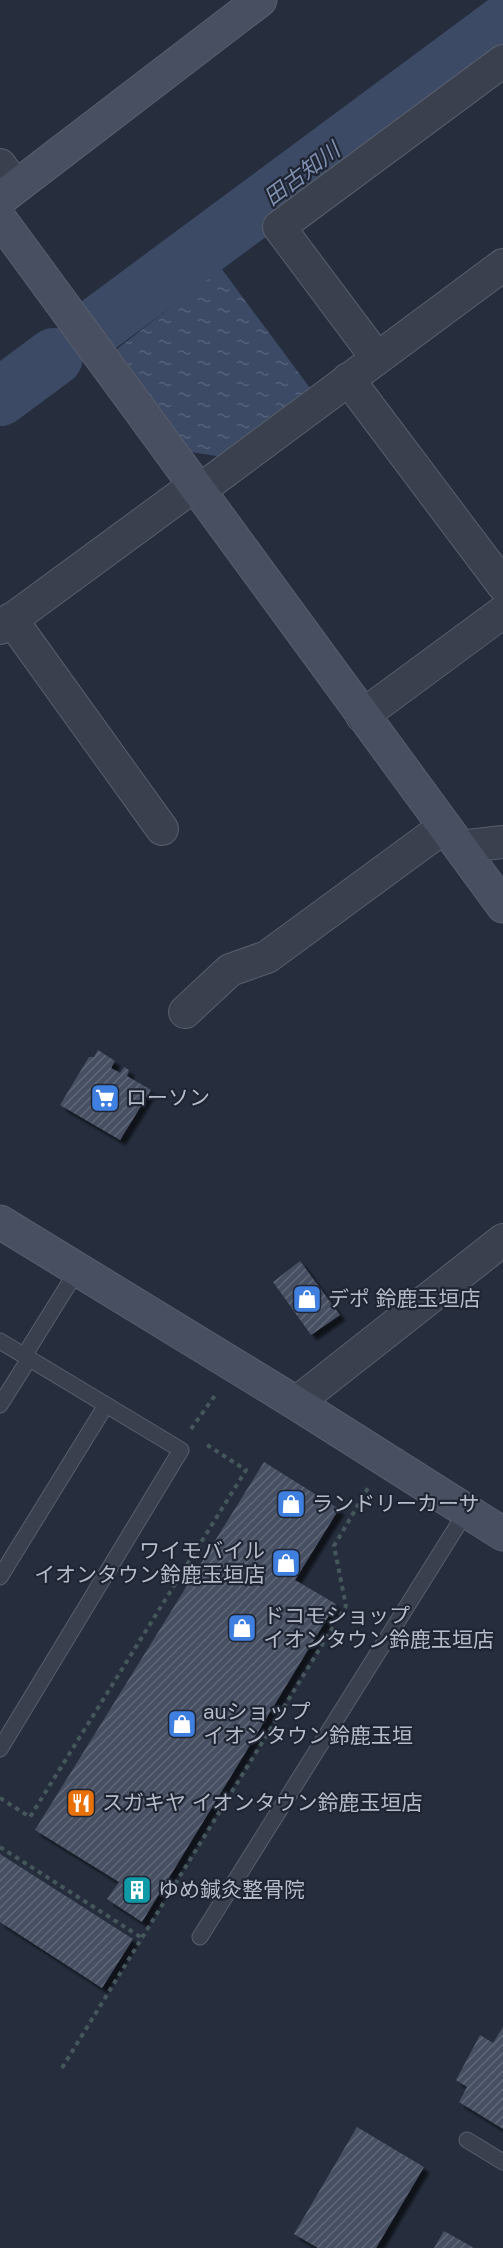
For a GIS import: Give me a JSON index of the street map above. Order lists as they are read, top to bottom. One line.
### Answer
{"water":["田古知川"],"places":{"supermarket":["ローソン"],"shop":["デポ 鈴鹿玉垣店","ランドリーカーサ","ワイモバイル イオンタウン鈴鹿玉垣店","ドコモショップ イオンタウン鈴鹿玉垣店","auショップ イオンタウン鈴鹿玉垣"],"restaurant":["スガキヤ イオンタウン鈴鹿玉垣店"],"building":["ゆめ鍼灸整骨院"]}}
